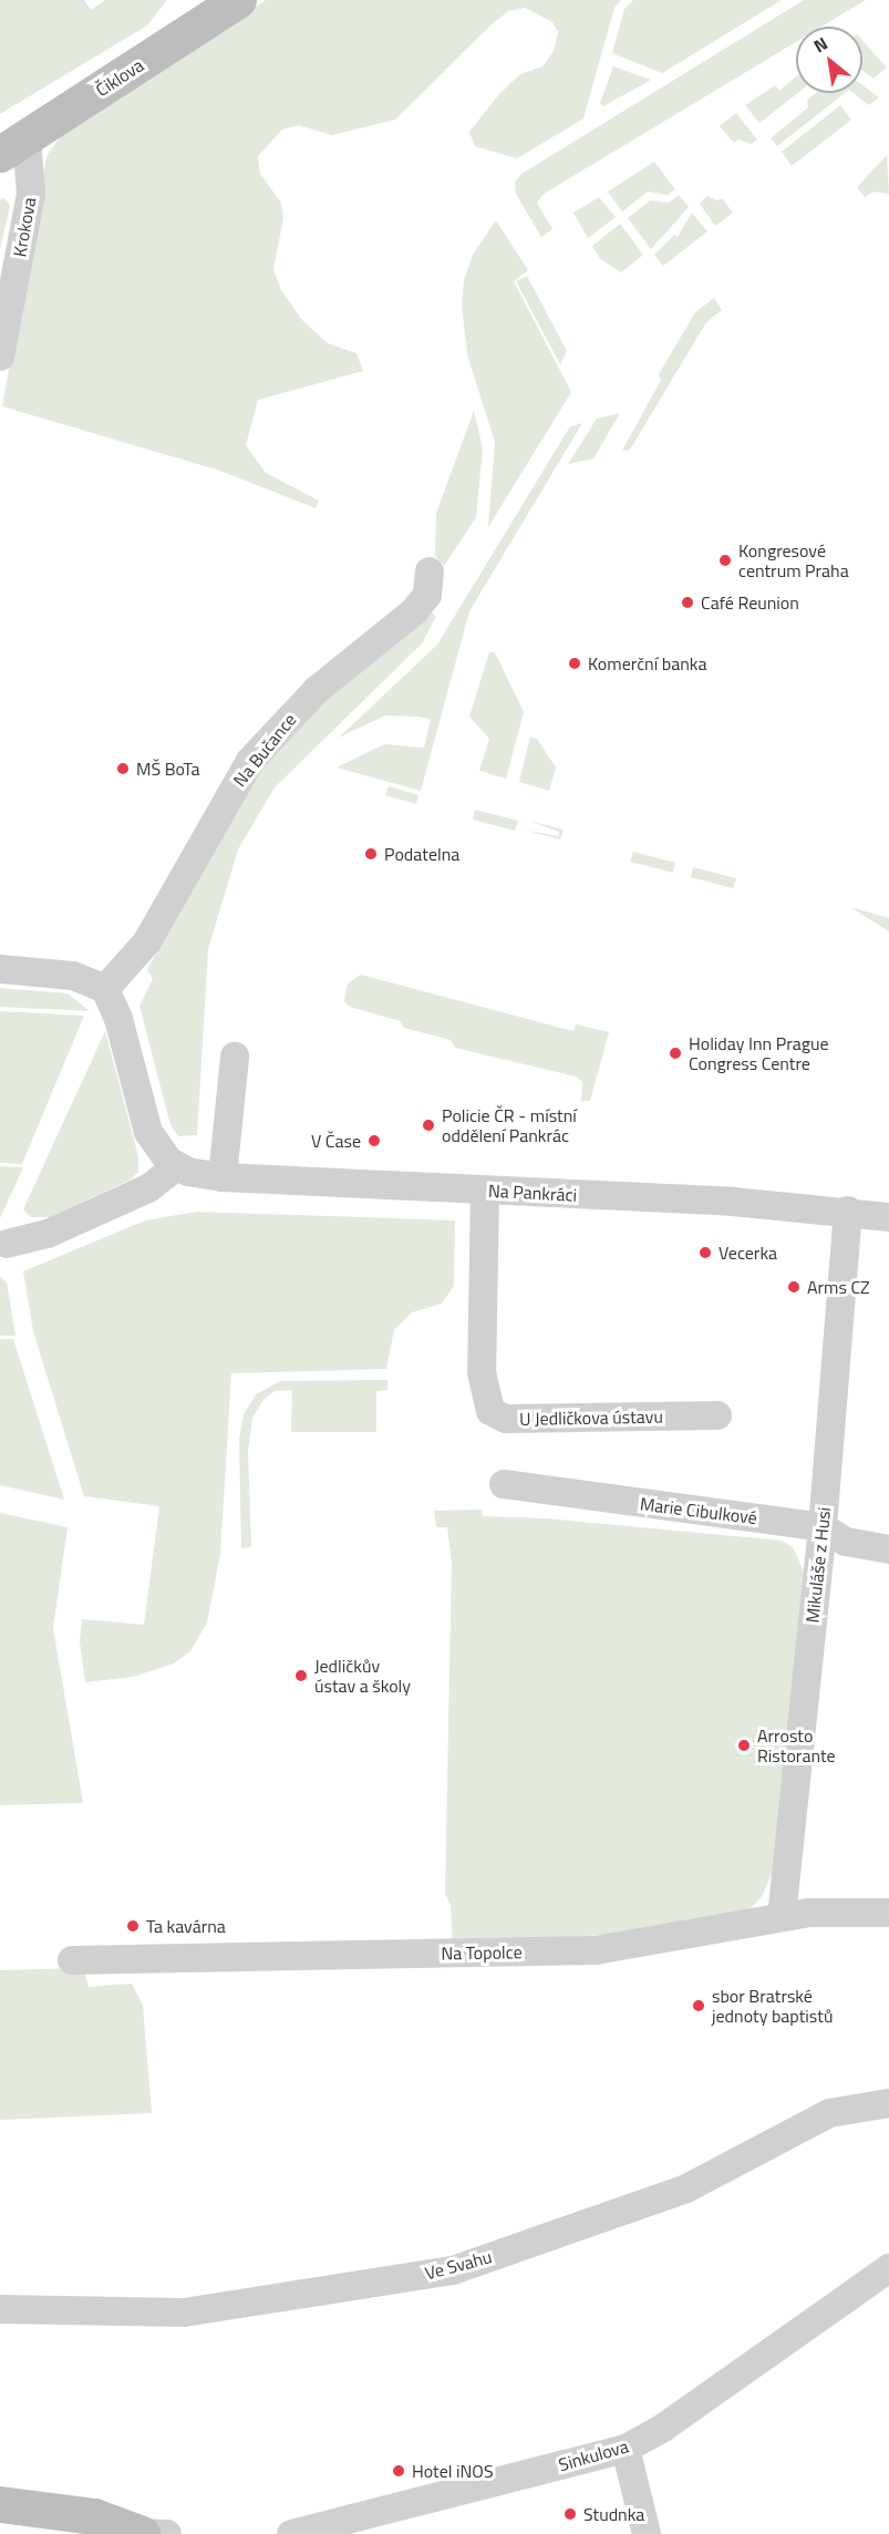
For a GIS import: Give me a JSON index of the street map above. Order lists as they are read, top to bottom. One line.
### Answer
{"streets":{"street":["Čiklova","Krokova","Na Bučance","Na Pankráci","U Jedličkova ústavu","Marie Cibulkové","Mikuláše z Husi","Na Topolce","Ve Svahu","Sinkulova"]},"crossings":[["Čiklova","Krokova"],["Na Pankráci","U Jedličkova ústavu"],["Na Pankráci","Mikuláše z Husi"],["Marie Cibulkové","Mikuláše z Husi"],["Mikuláše z Husi","Na Topolce"]],"places":["Kongresové centrum Praha","Café Reunion","Komerční banka","MŠ BoTa","Podatelna","Holiday Inn Prague Congress Centre","Policie ČR - místní oddělení Pankrác","V Čase","Vecerka","Arms CZ","Jedličkův ústav a školy","Arrosto Ristorante","Ta kavárna","sbor Bratrské jednoty baptistů","Hotel iNOS","Studnka"],"north":"top left"}
